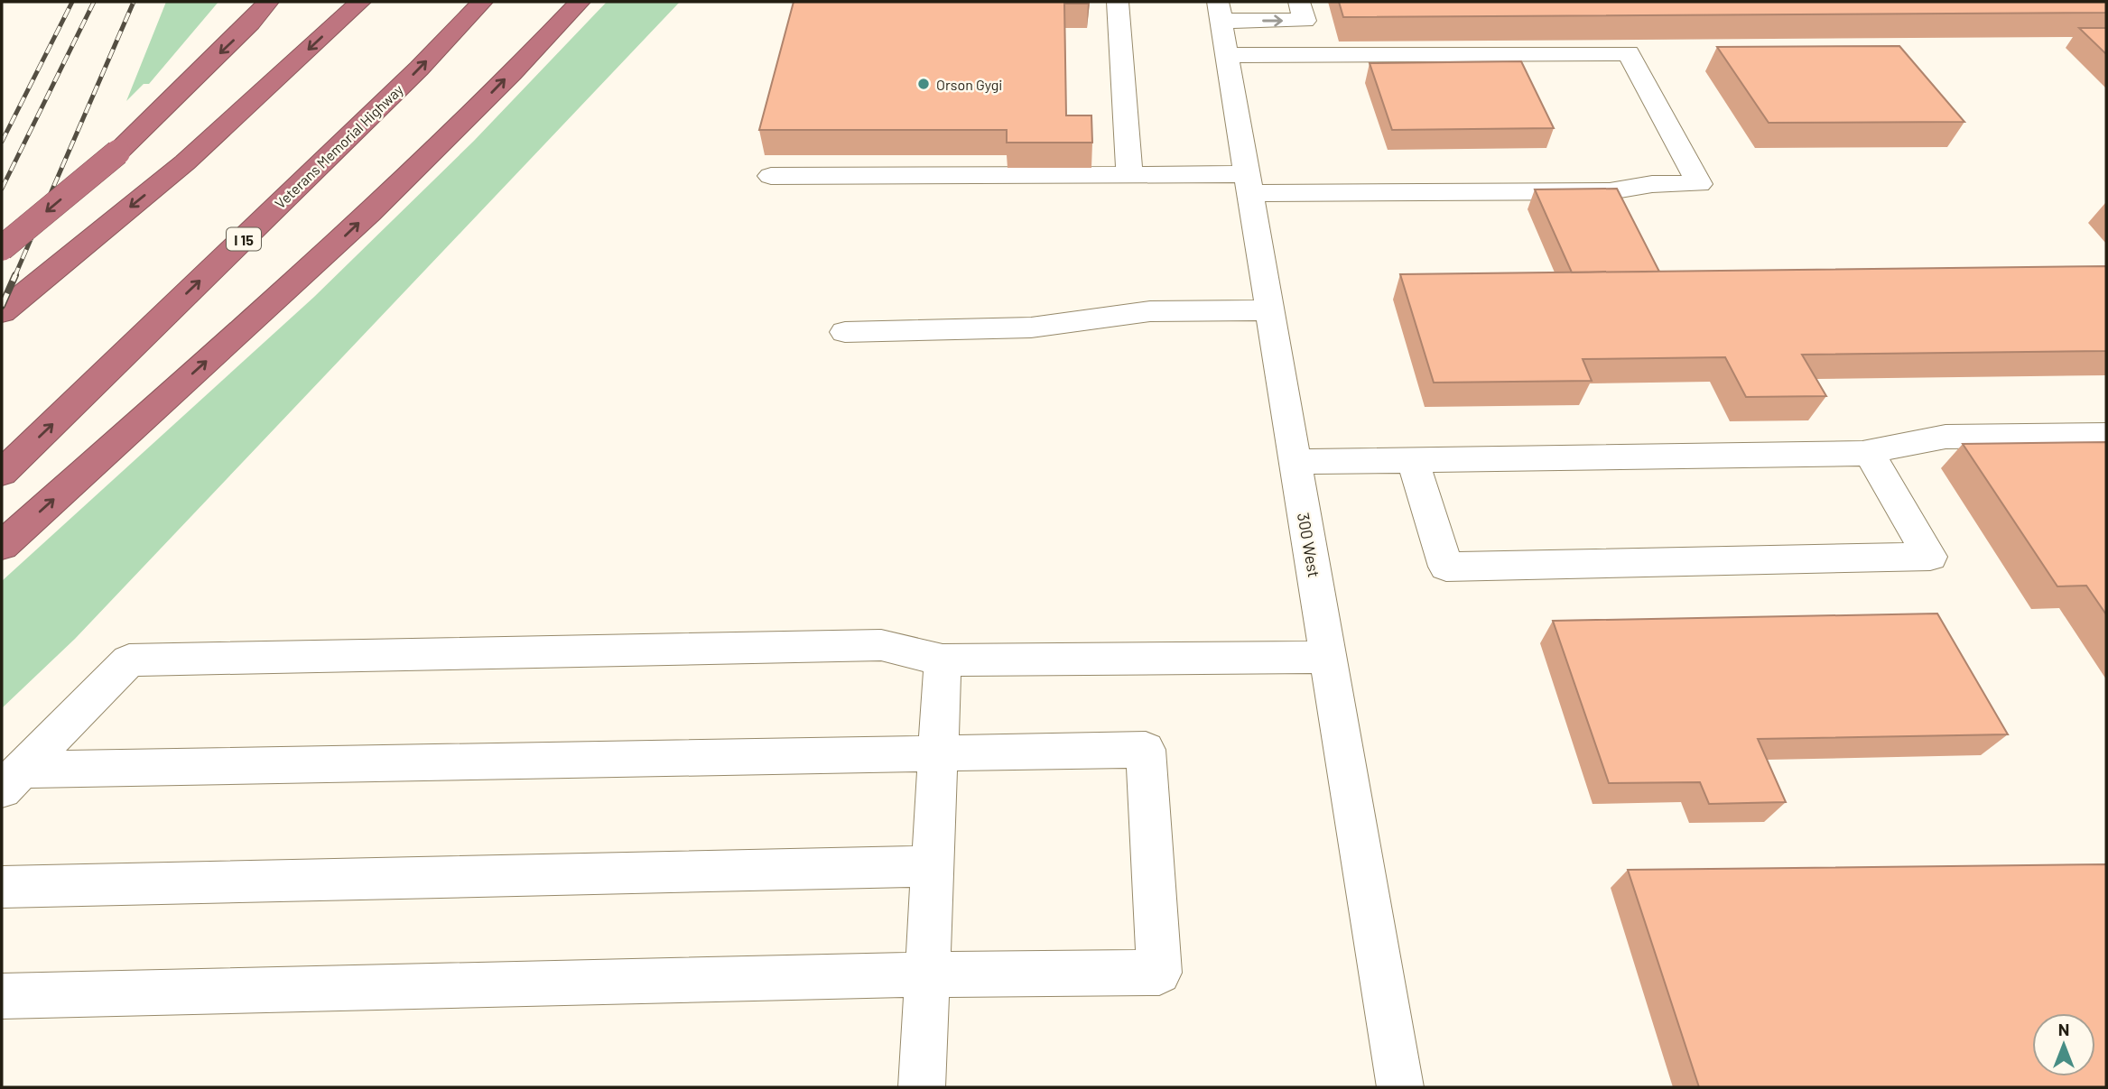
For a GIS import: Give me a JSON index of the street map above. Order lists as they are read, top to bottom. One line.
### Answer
{"streets":{"highway":["Veterans Memorial Highway","I 15"],"street":["300 West"]},"places":["Orson Gygi"],"north":"top"}
